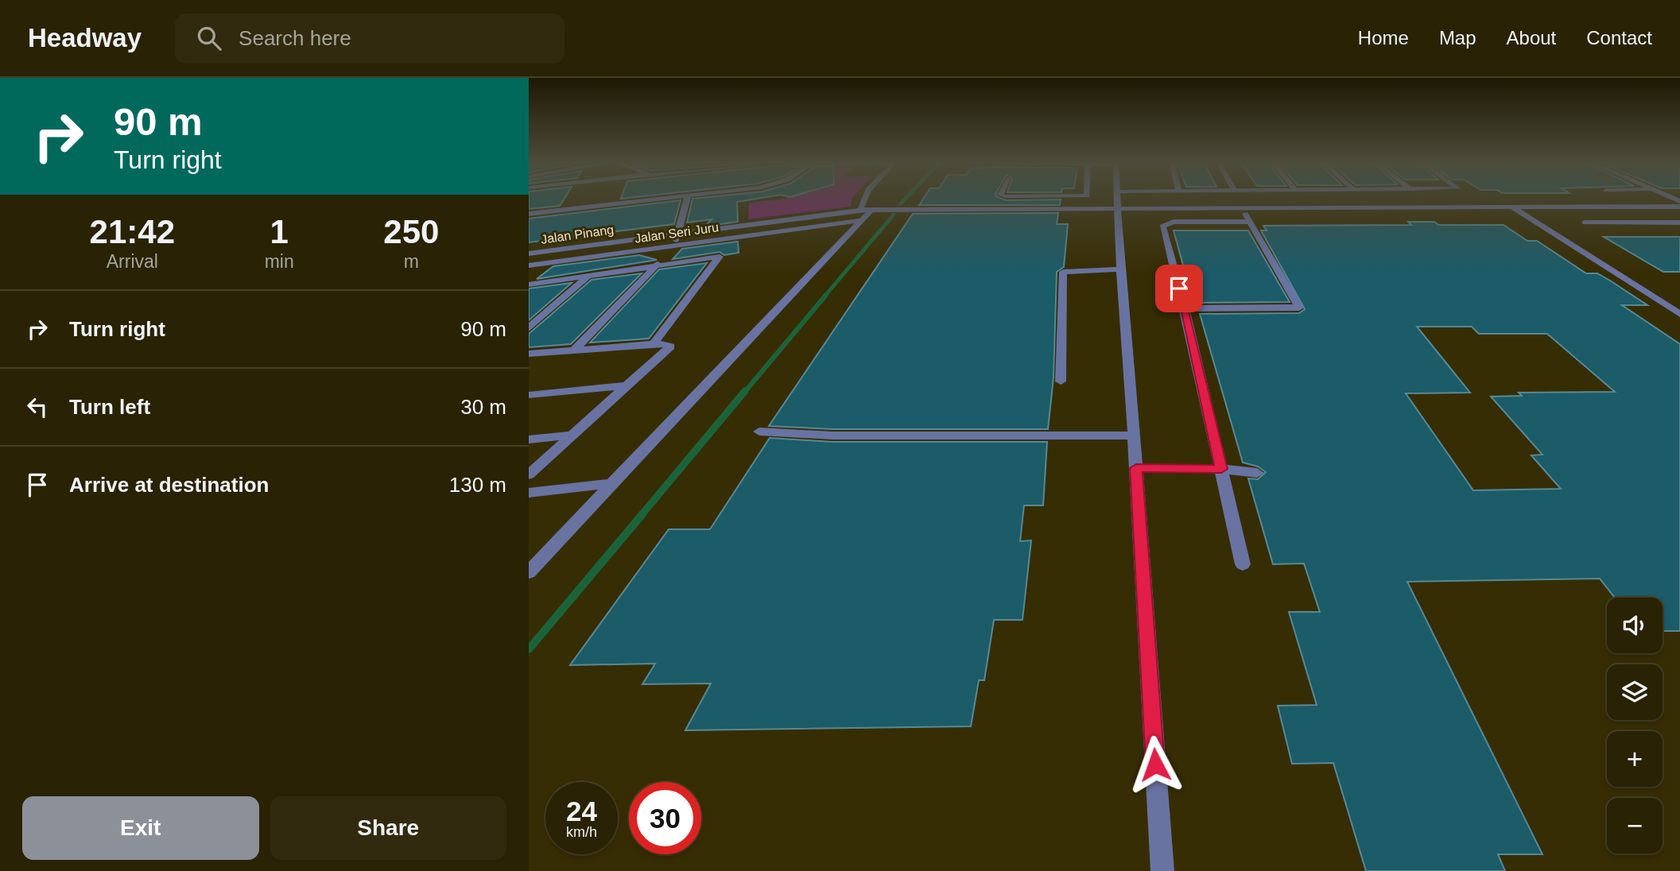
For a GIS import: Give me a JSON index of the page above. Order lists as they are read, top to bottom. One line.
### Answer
{"streets":{"street":["Jalan Seri Juru","Jalan Pinang"]},"crossings":[["Jalan Seri Juru","Jalan Pinang"]],"page":{"header":"Headway","search":"Search here","nav":["Home","Map","About","Contact"],"turn":["90 m","Turn right"],"eta":["21:42","Arrival","1","min","250","m"],"list":[{"name":"Turn right","value":"90 m"},{"name":"Turn left","value":"30 m"},{"name":"Arrive at destination","value":"130 m"}],"map_buttons":["+","−"],"speed":"24 km/h","limit":"30","buttons":["Exit","Share"]}}
